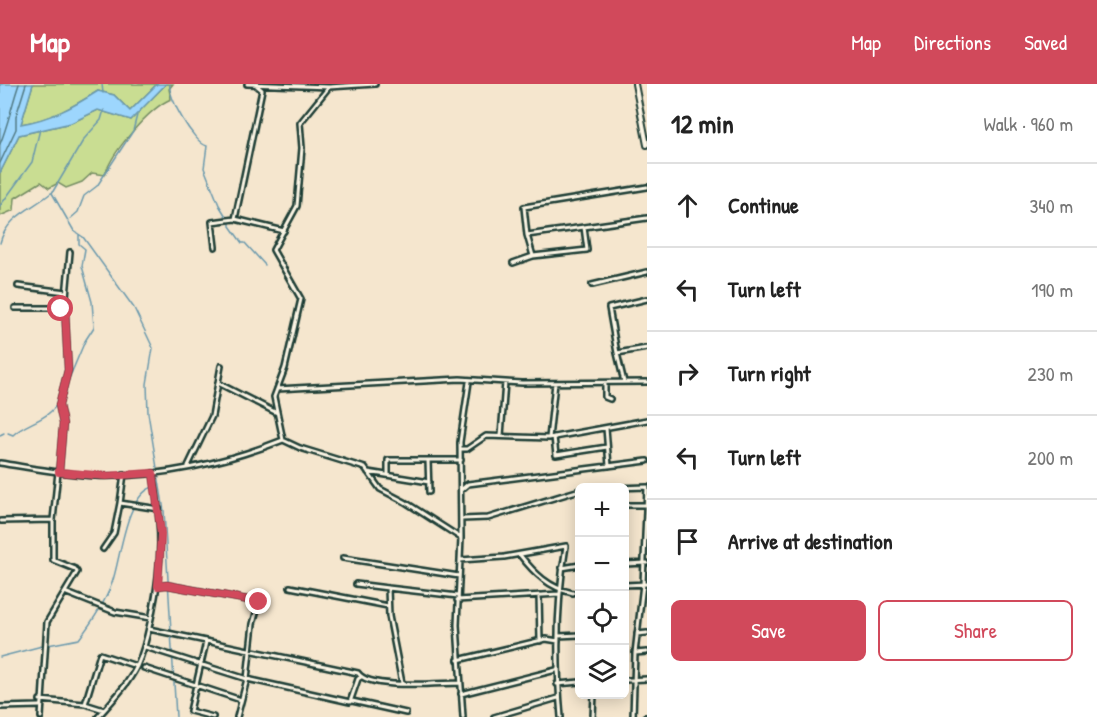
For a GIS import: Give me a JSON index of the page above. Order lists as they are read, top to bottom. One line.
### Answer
{"page":{"header":"Map","nav":["Map","Directions","Saved"],"heading":["12 min","Walk · 960 m"],"list":[["Continue","340 m"],["Turn left","190 m"],["Turn right","230 m"],["Turn left","200 m"],"Arrive at destination"],"map_buttons":["+","−"],"buttons":["Save","Share"]}}
